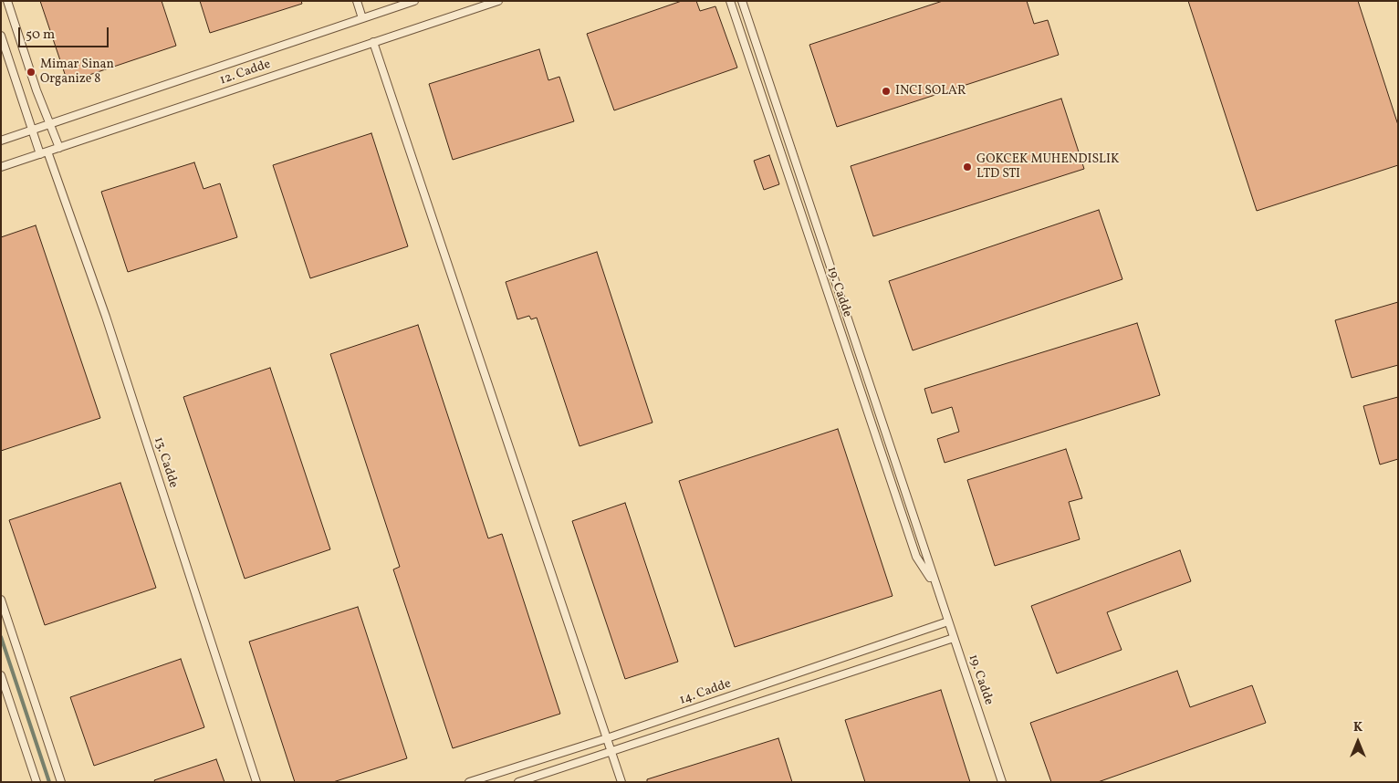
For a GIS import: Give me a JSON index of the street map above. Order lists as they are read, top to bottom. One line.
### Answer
{"streets":{"lane":["12. Cadde","19. Cadde","13. Cadde","14. Cadde"]},"crossings":[["12. Cadde","13. Cadde"],["19. Cadde","14. Cadde"]],"places":["Mimar Sinan Organize 8","INCI SOLAR","GOKCEK MUHENDISLIK LTD STI"],"scale_bar":"50 m","north":"top"}
